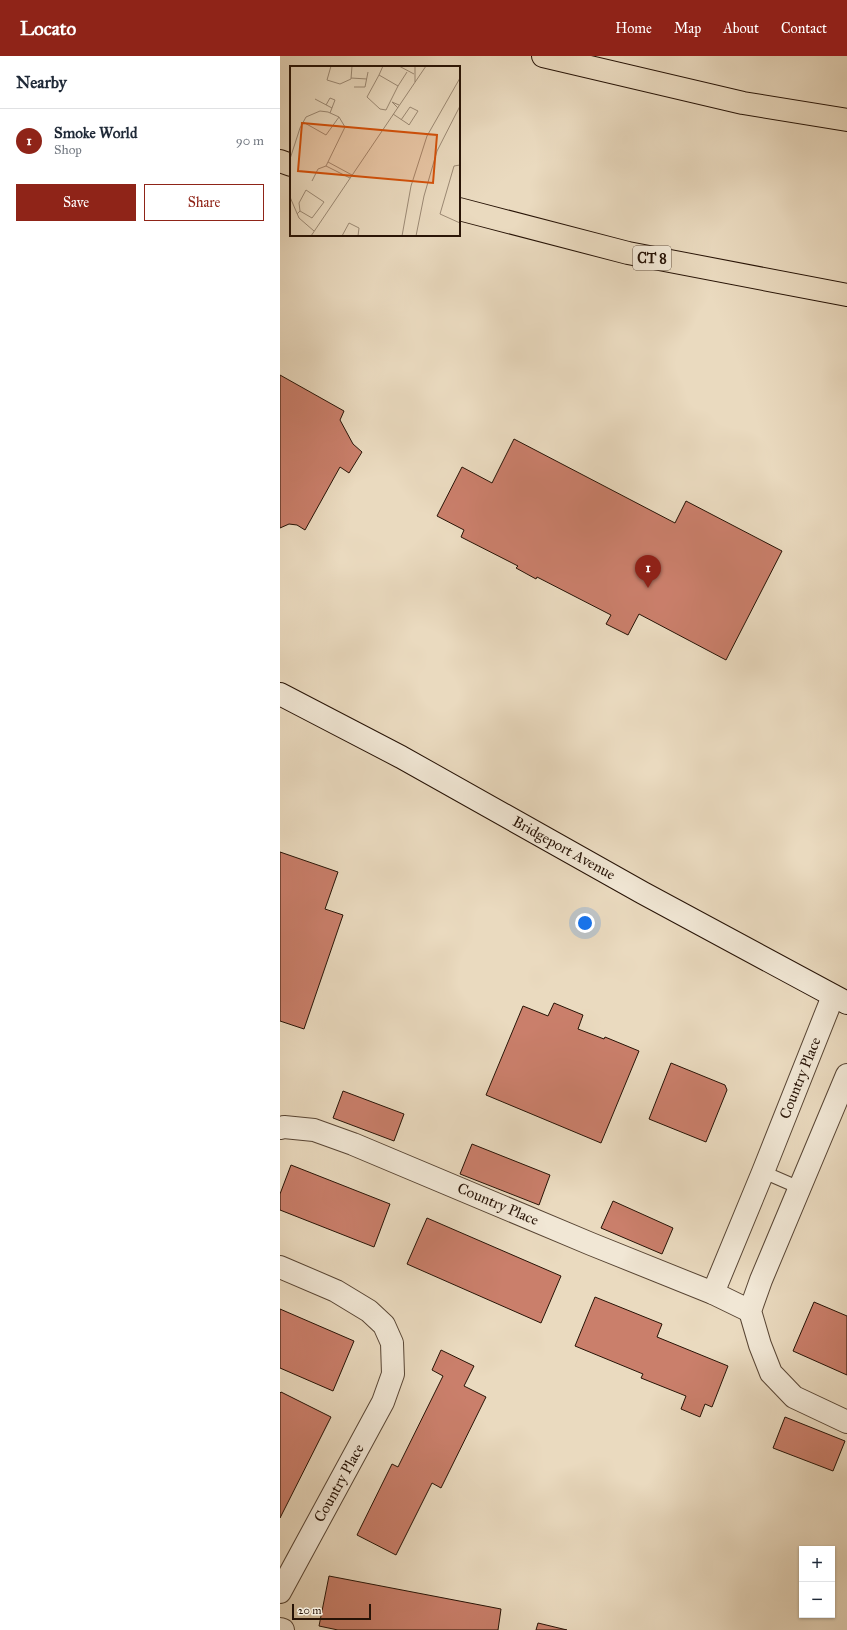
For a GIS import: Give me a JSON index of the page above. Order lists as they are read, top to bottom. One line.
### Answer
{"streets":{"highway":["CT 8"],"street":["Bridgeport Avenue","Country Place"]},"crossings":[["Bridgeport Avenue","Country Place"]],"scale_bar":"20 m","page":{"header":"Locato","nav":["Home","Map","About","Contact"],"heading":"Nearby","list":[{"mark":"1","name":"Smoke World","note":"Shop","value":"90 m"}],"buttons":["Save","Share"],"pins":"1","map_buttons":["+","−"],"scale":"20 m"}}
